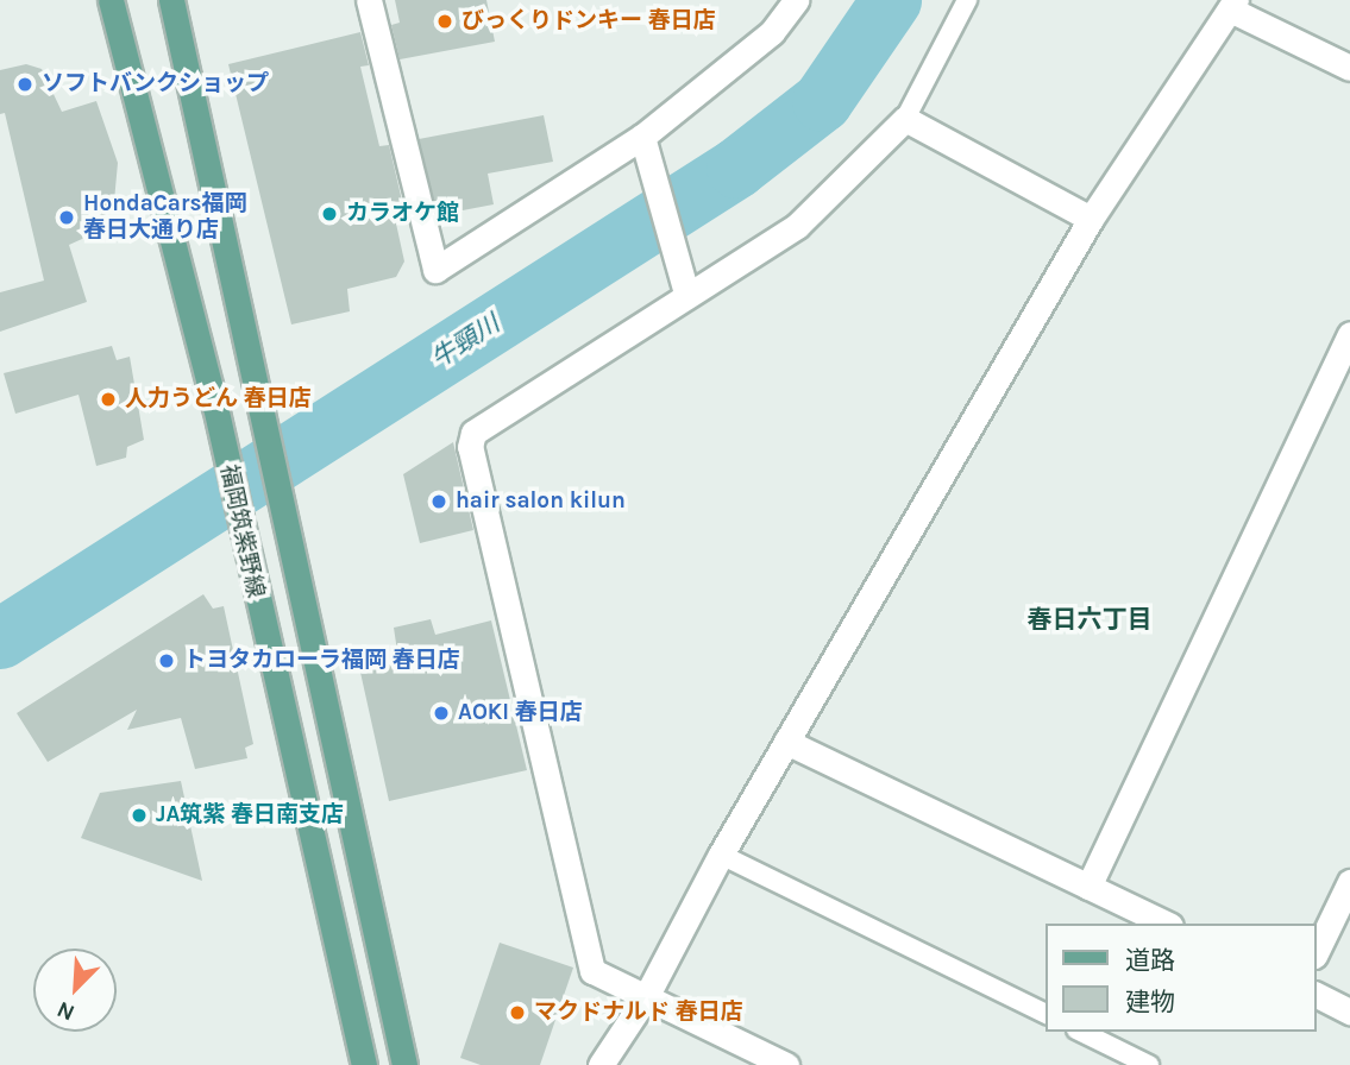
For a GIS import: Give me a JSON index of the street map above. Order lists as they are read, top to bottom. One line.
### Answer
{"streets":{"main road":["福岡筑紫野線"]},"districts":["春日六丁目"],"water":["牛頸川"],"places":["びっくりドンキー 春日店","ソフトバンクショップ","カラオケ館","HondaCars福岡 春日大通り店","人力うどん 春日店","hair salon kilun","トヨタカローラ福岡 春日店","AOKI 春日店","JA筑紫 春日南支店","マクドナルド 春日店"],"legend":["道路","建物"],"north":"bottom left"}
